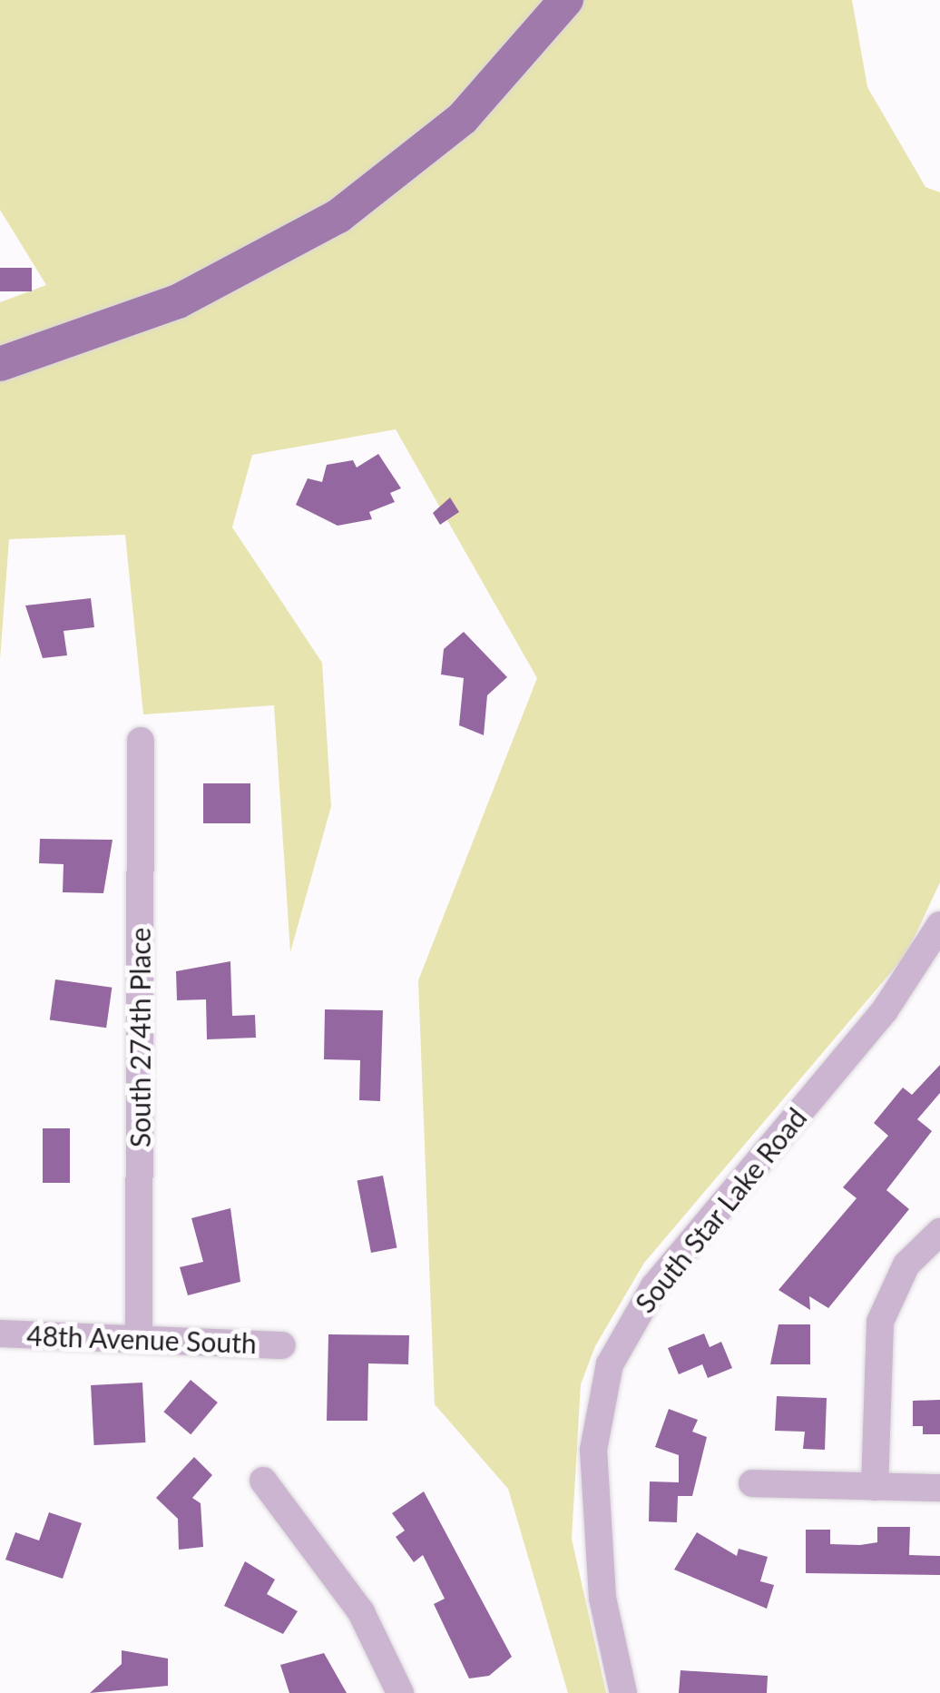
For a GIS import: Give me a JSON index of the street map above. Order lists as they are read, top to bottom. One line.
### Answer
{"streets":{"street":["South 274th Place","South Star Lake Road","48th Avenue South"]},"crossings":[["South 274th Place","48th Avenue South"]]}
